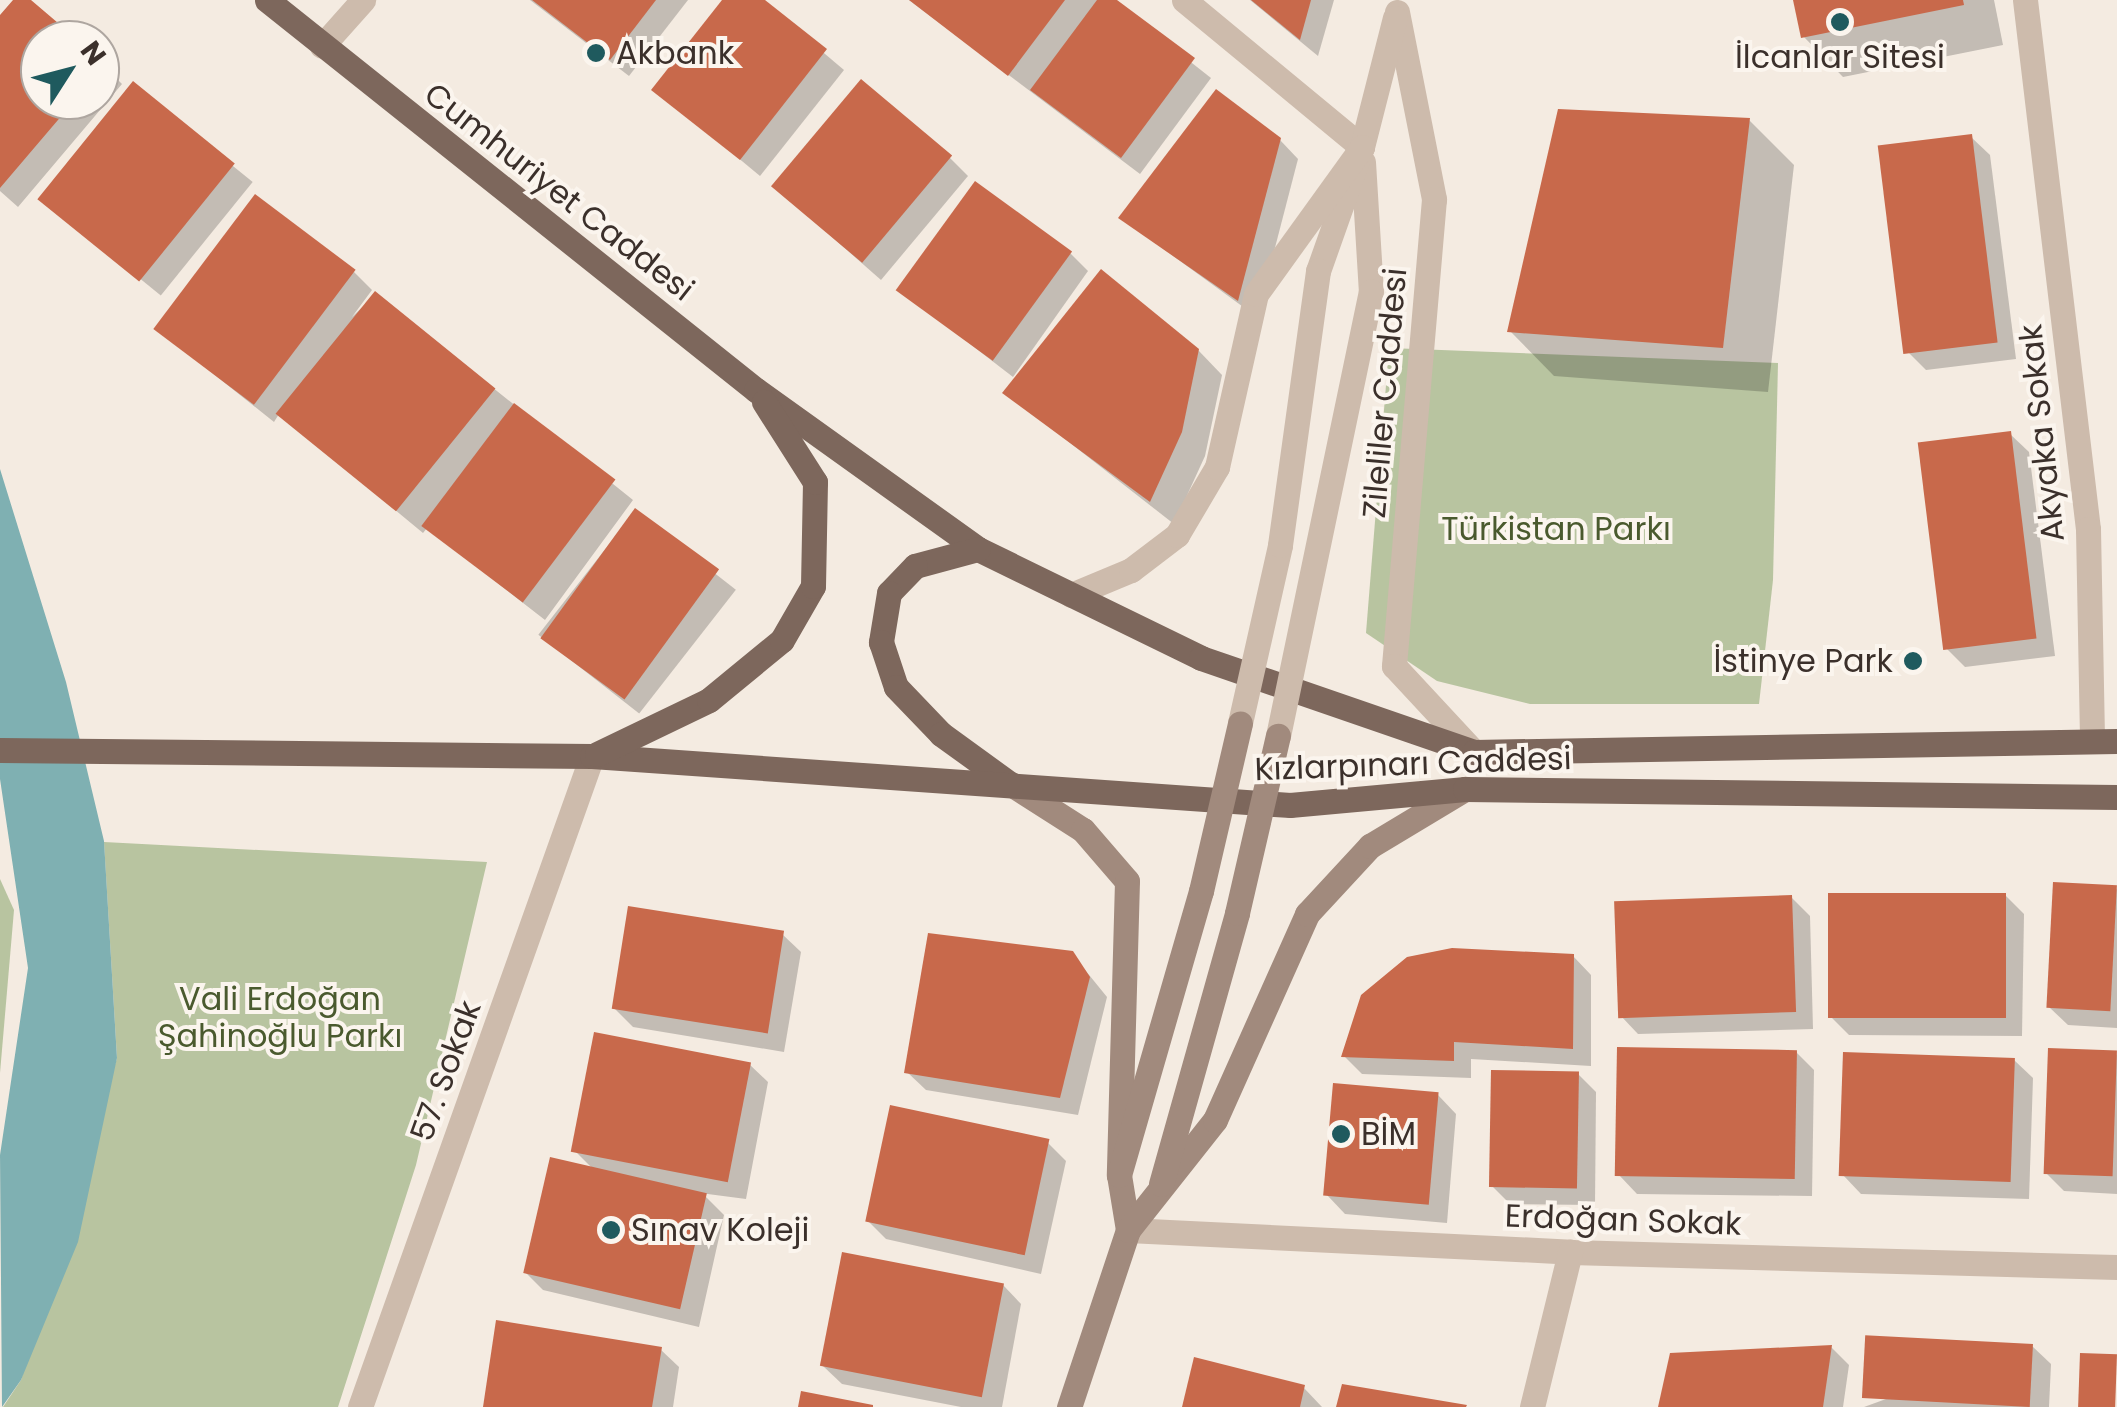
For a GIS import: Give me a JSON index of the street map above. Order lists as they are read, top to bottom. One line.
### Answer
{"streets":{"main road":["Cumhuriyet Caddesi","Kızlarpınarı Caddesi"],"street":["Zileliler Caddesi","Akyaka Sokak","57. Sokak","Erdoğan Sokak"]},"crossings":[["Cumhuriyet Caddesi","Kızlarpınarı Caddesi"],["Zileliler Caddesi","Kızlarpınarı Caddesi"],["Akyaka Sokak","Kızlarpınarı Caddesi"],["Kızlarpınarı Caddesi","57. Sokak"]],"parks":["Türkistan Parkı","Vali Erdoğan Şahinoğlu Parkı"],"places":["İlcanlar Sitesi","Akbank","İstinye Park","BİM","Sınav Koleji"],"north":"top right"}
